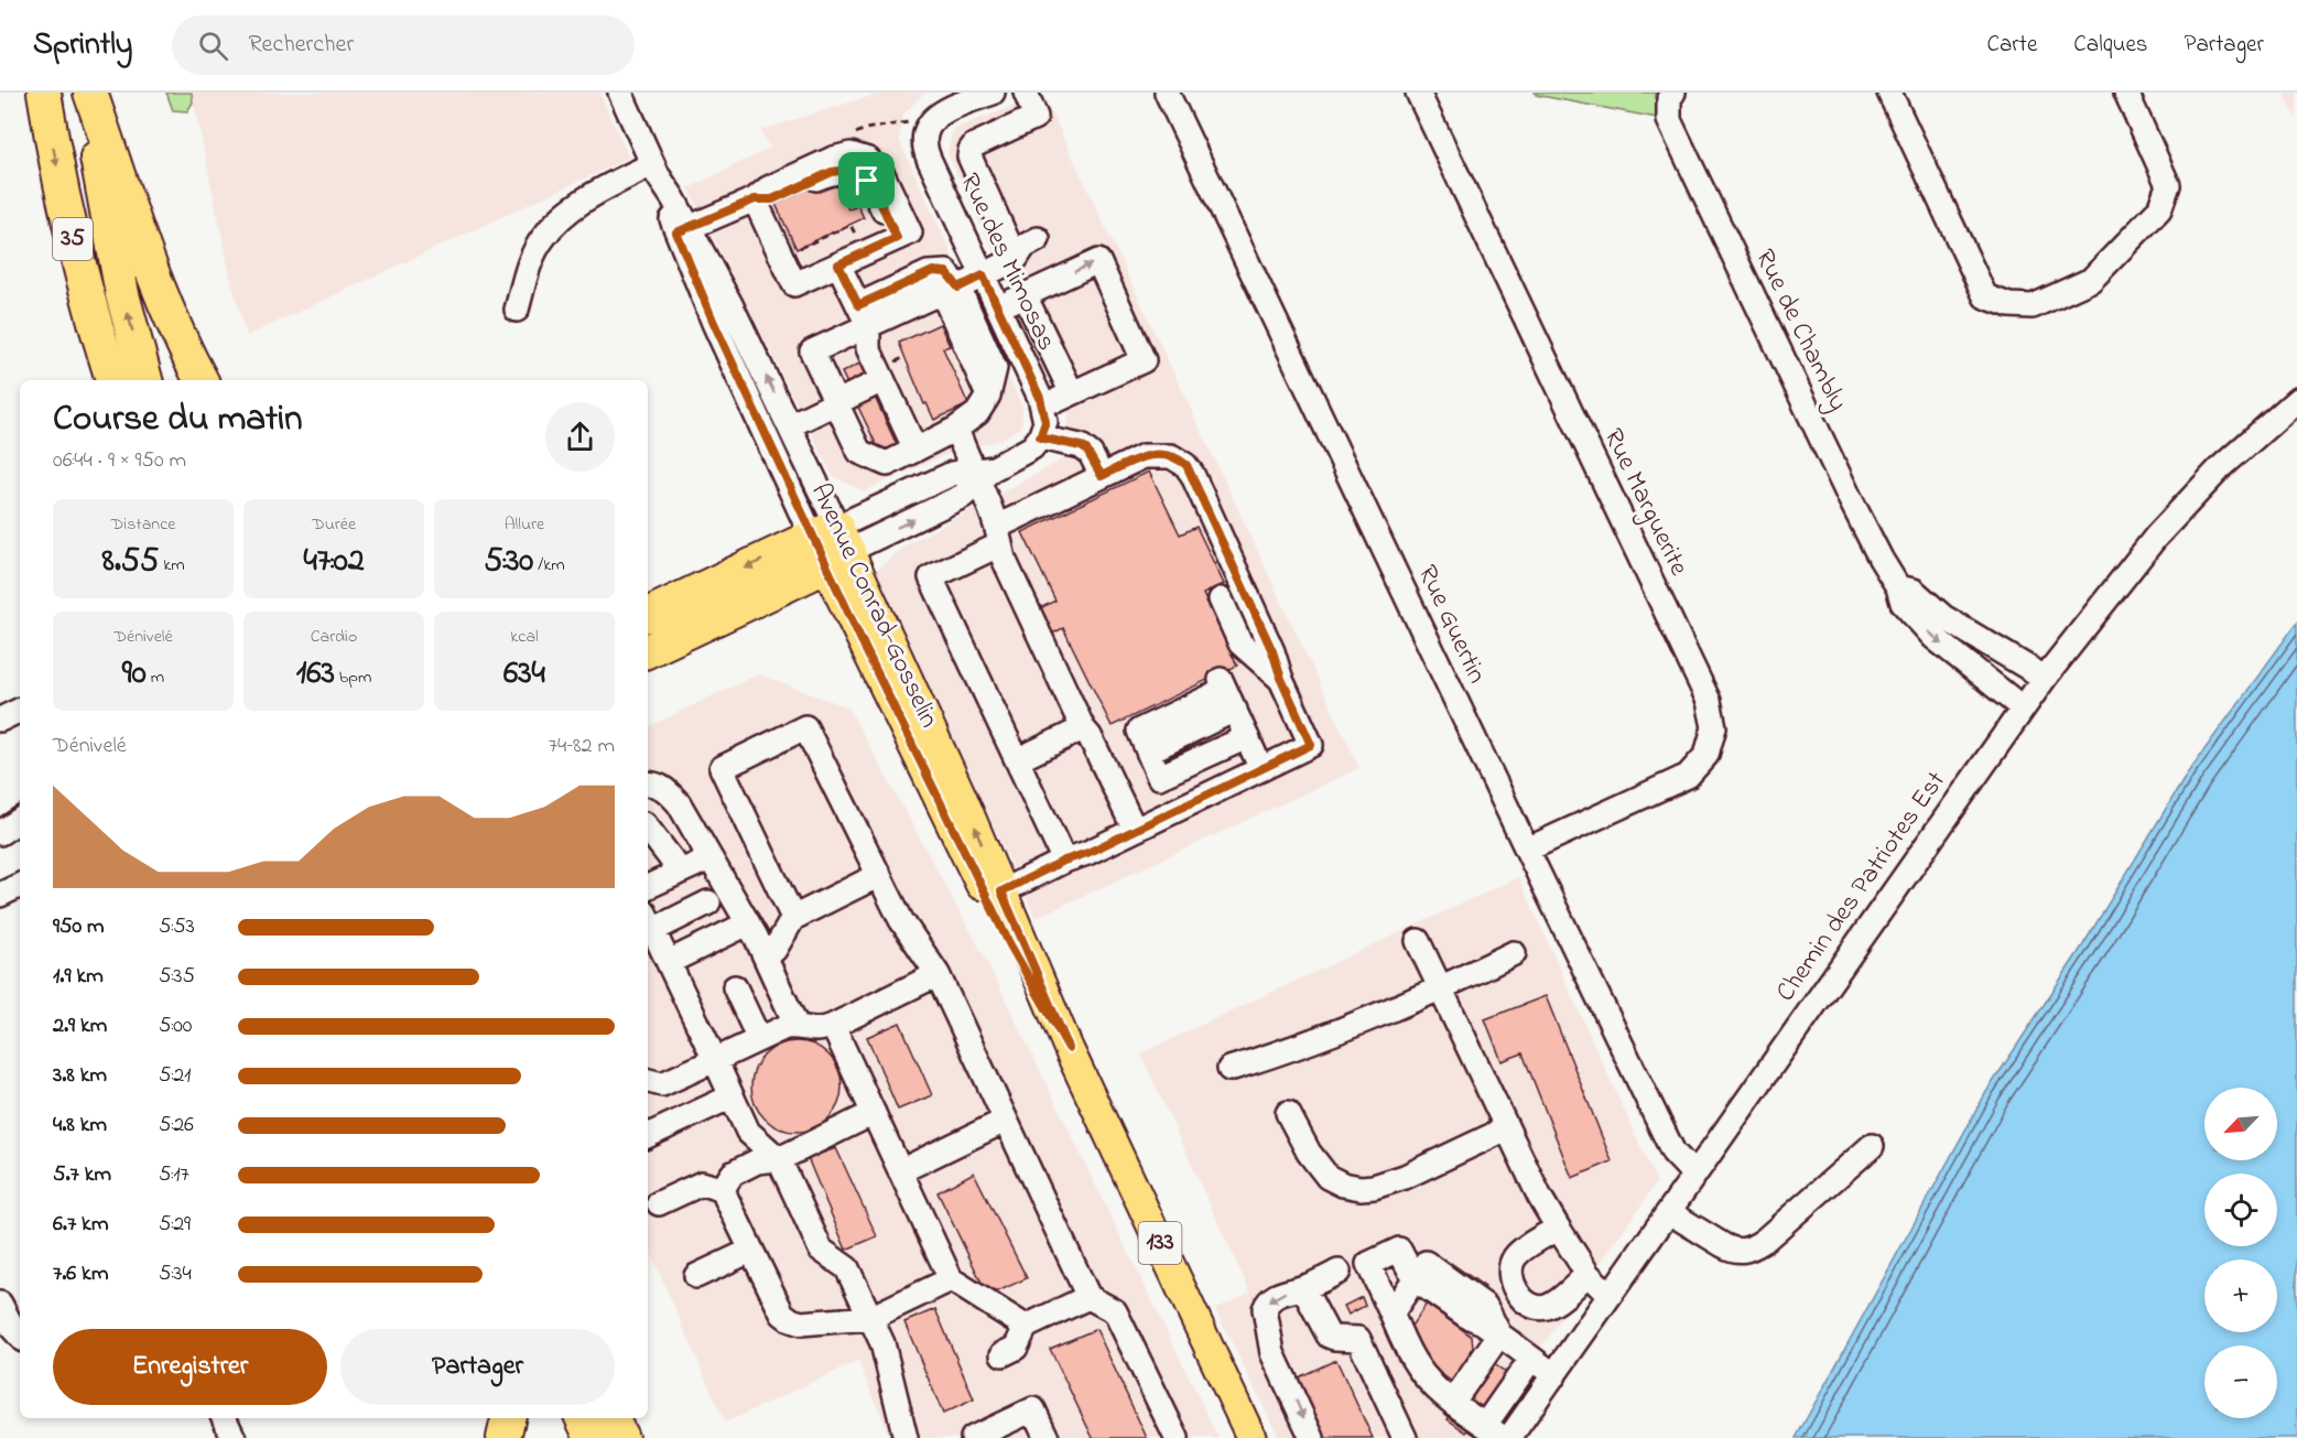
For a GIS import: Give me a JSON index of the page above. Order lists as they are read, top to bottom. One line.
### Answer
{"streets":{"highway":["35"],"main road":["Avenue Conrad-Gosselin","133"],"street":["Rue des Mimosas","Rue de Chambly","Rue Marguerite","Rue Guertin","Chemin des Patriotes Est"]},"crossings":[["Rue de Chambly","Chemin des Patriotes Est"],["Rue Marguerite","Rue Guertin"],["Rue Guertin","Chemin des Patriotes Est"]],"north":"bottom left","page":{"header":"Sprintly","search":"Rechercher","nav":["Carte","Calques","Partager"],"heading":["Course du matin","06:44 · 9 × 950 m"],"stats":[["Distance","8.55 km"],["Durée","47:02"],["Allure","5:30 /km"],["Dénivelé","90 m"],["Cardio","163 bpm"],["kcal","634"]],"chart":["Dénivelé","74–82 m"],"list":[{"name":"950 m","note":"5:53"},{"name":"1.9 km","note":"5:35"},{"name":"2.9 km","note":"5:00"},{"name":"3.8 km","note":"5:21"},{"name":"4.8 km","note":"5:26"},{"name":"5.7 km","note":"5:17"},{"name":"6.7 km","note":"5:29"},{"name":"7.6 km","note":"5:34"}],"map_buttons":["+","−"],"buttons":["Enregistrer","Partager"]}}
